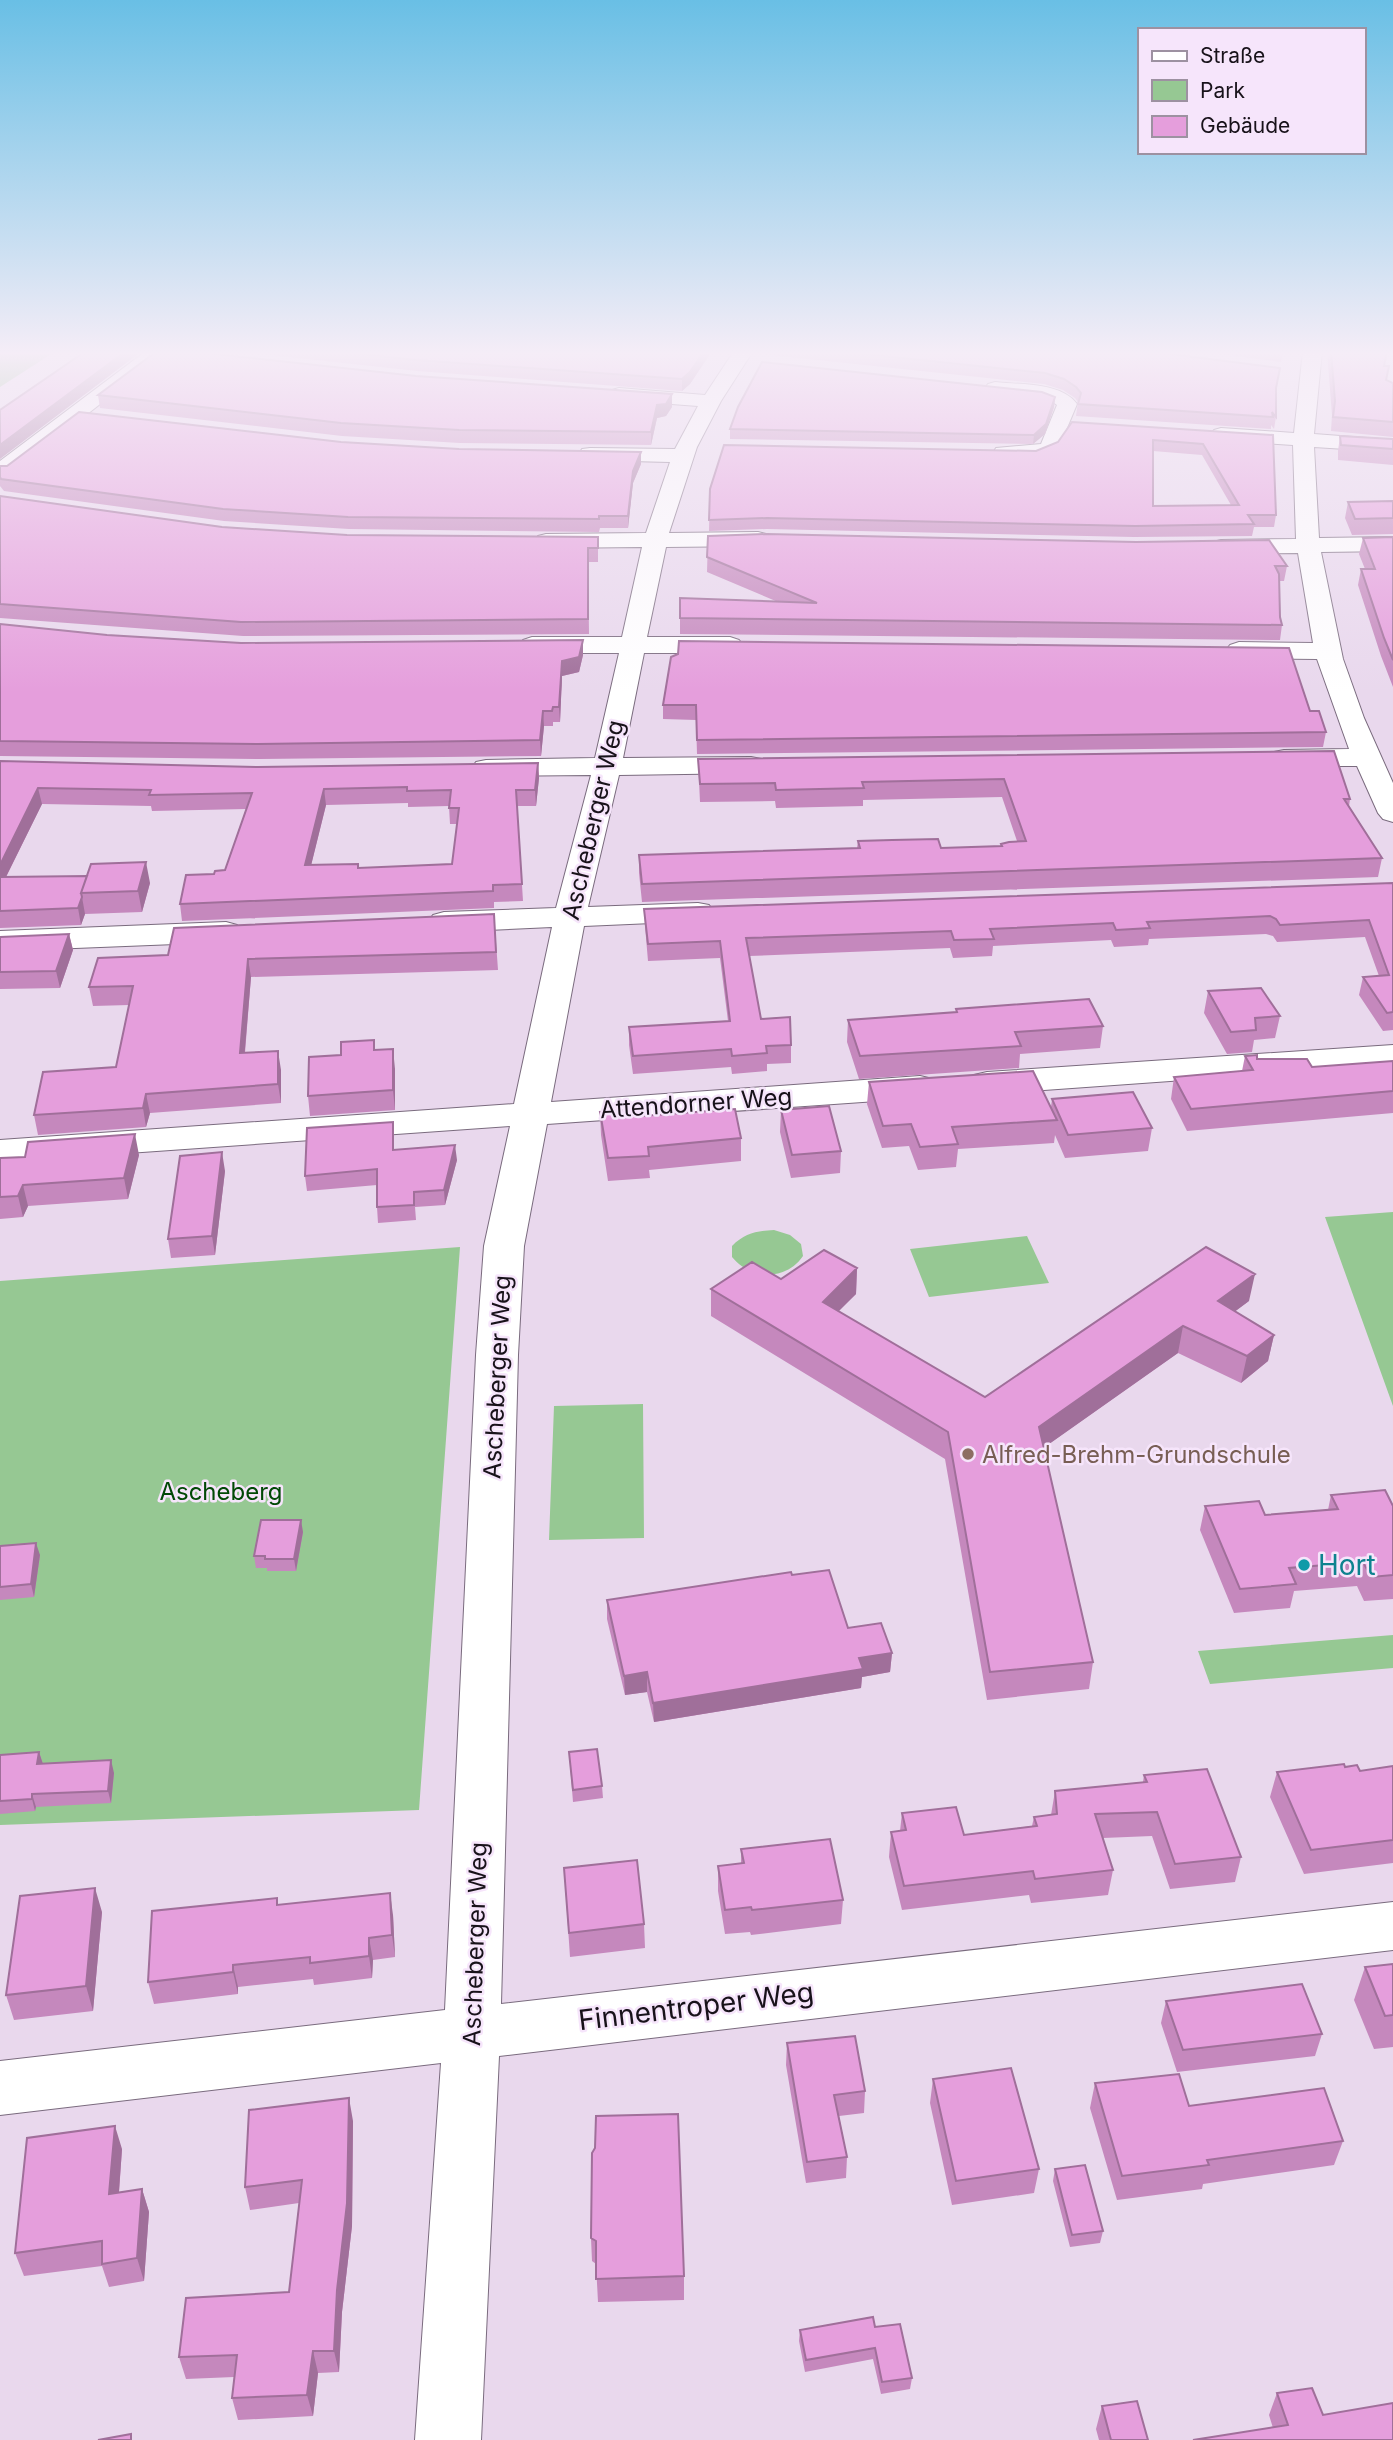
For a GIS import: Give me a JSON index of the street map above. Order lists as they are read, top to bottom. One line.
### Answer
{"streets":{"street":["Ascheberger Weg","Attendorner Weg","Finnentroper Weg"]},"crossings":[["Ascheberger Weg","Attendorner Weg"],["Ascheberger Weg","Finnentroper Weg"]],"parks":["Ascheberg"],"places":["Alfred-Brehm-Grundschule","Hort"],"legend":["Straße","Park","Gebäude"]}
